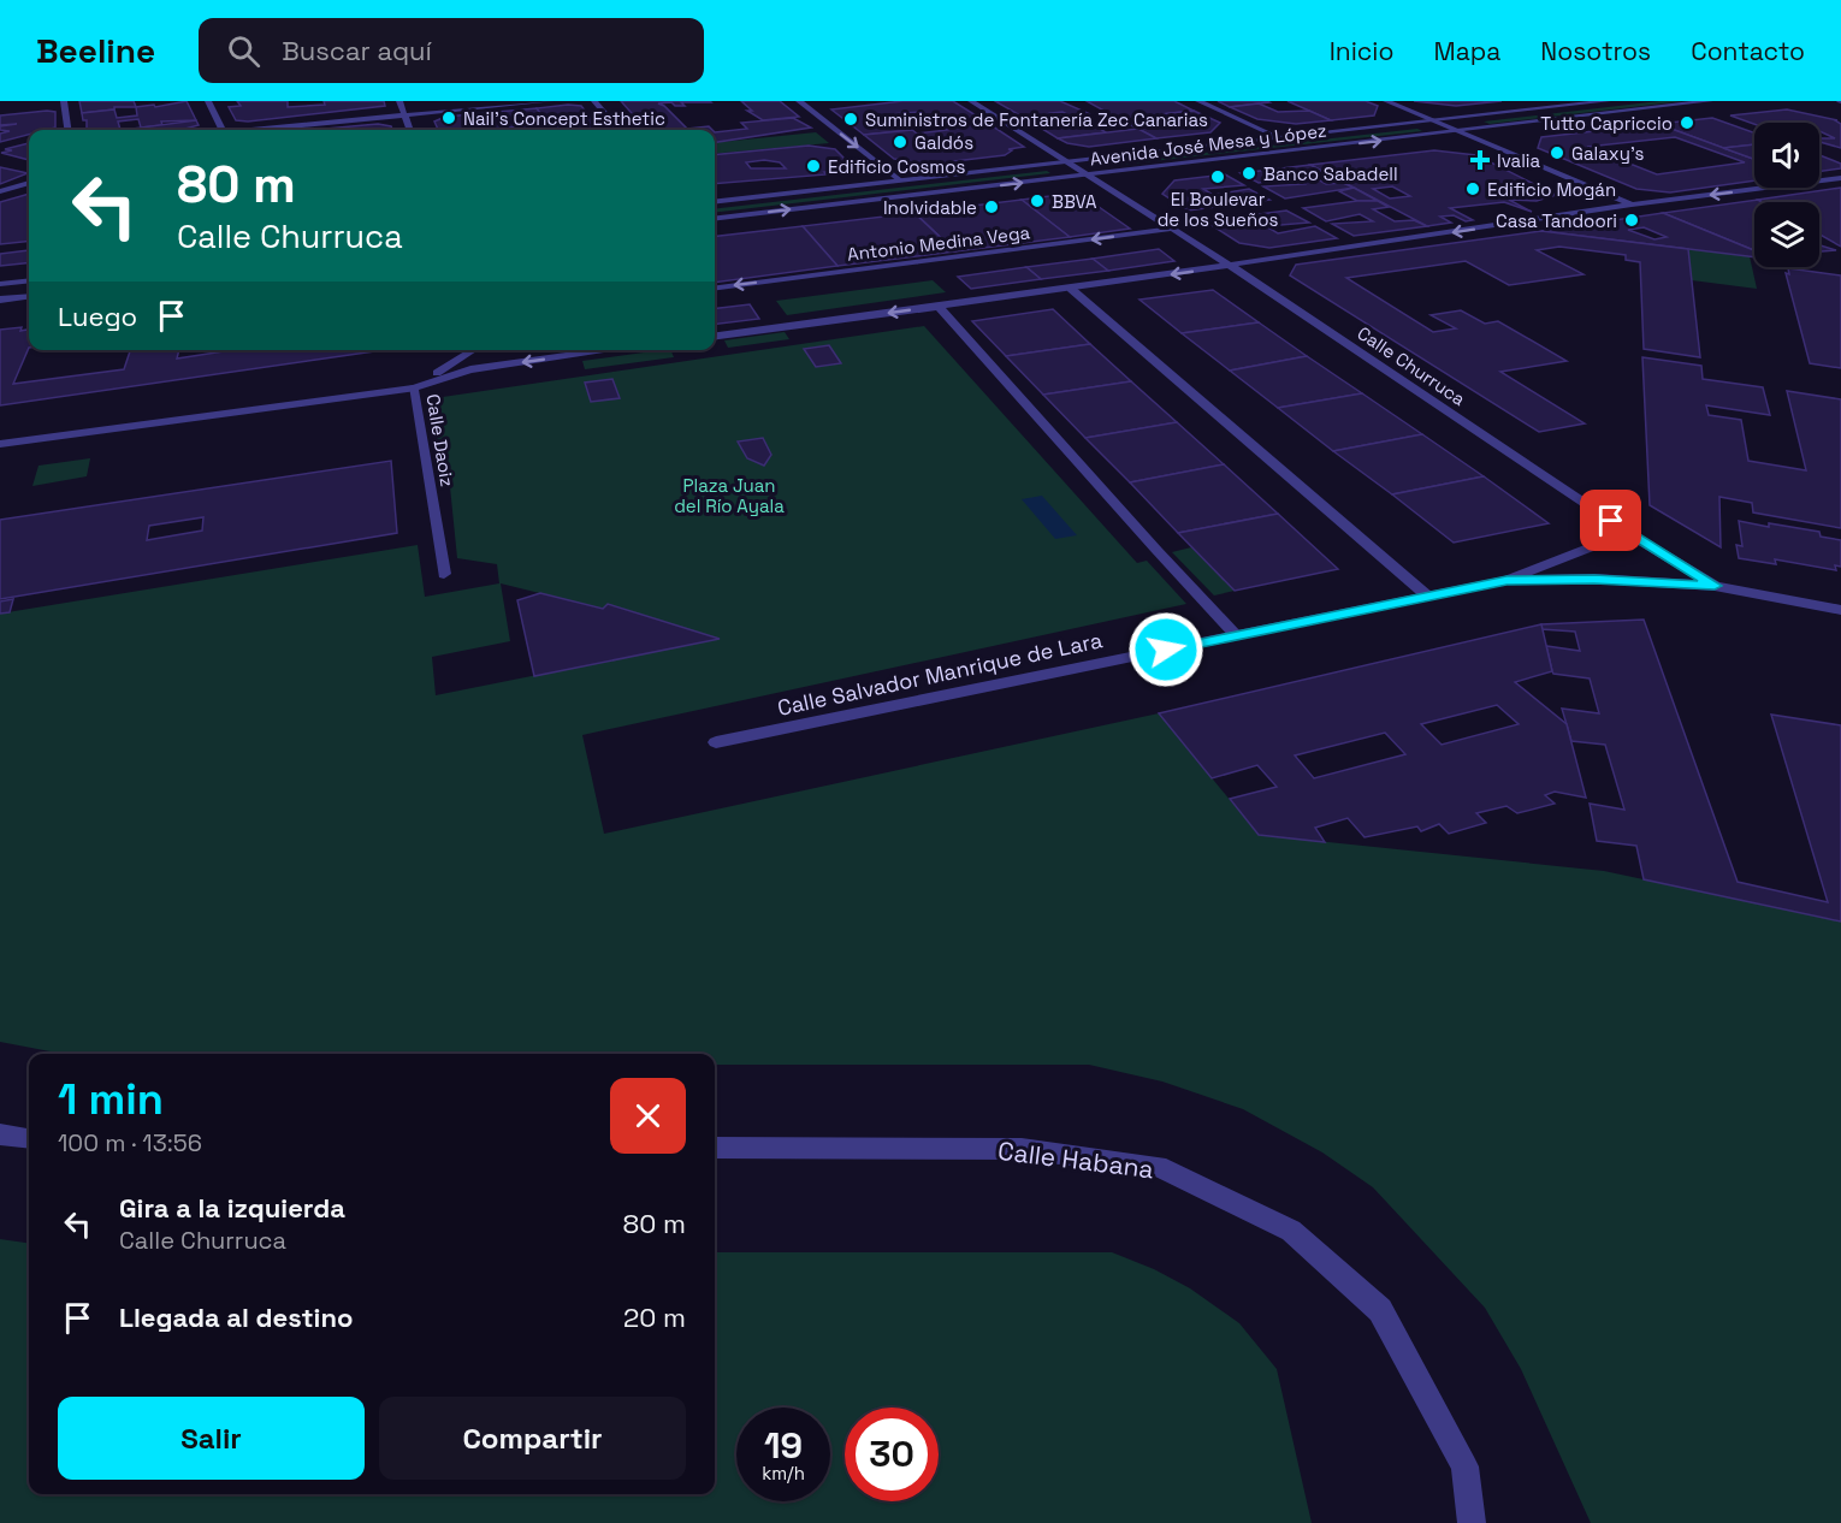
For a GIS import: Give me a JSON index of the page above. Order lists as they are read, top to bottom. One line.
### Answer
{"streets":{"street":["Avenida José Mesa y López","Antonio Medina Vega","Calle Churruca","Calle Daoiz","Calle Salvador Manrique de Lara","Calle Habana"]},"crossings":[["Avenida José Mesa y López","Calle Churruca"],["Antonio Medina Vega","Calle Churruca"],["Calle Churruca","Calle Salvador Manrique de Lara"]],"parks":["Plaza Juan del Río Ayala"],"places":{"other":["Nail's Concept Esthetic","Suministros de Fontanería Zec Canarias","Tutto Capriccio","Galdós","Galaxy's","Edificio Cosmos","Banco Sabadell","El Boulevar de los Sueños","Edificio Mogán","BBVA","Inolvidable","Casa Tandoori"],"health":["Ivalia"]},"page":{"header":"Beeline","search":"Buscar aquí","nav":["Inicio","Mapa","Nosotros","Contacto"],"turn":["80 m","Calle Churruca"],"then":"Luego","heading":["1 min","100 m · 13:56"],"list":[{"name":"Gira a la izquierda","note":"Calle Churruca","value":"80 m"},{"name":"Llegada al destino","value":"20 m"}],"buttons":["Salir","Compartir"],"speed":"19 km/h","limit":"30"}}
